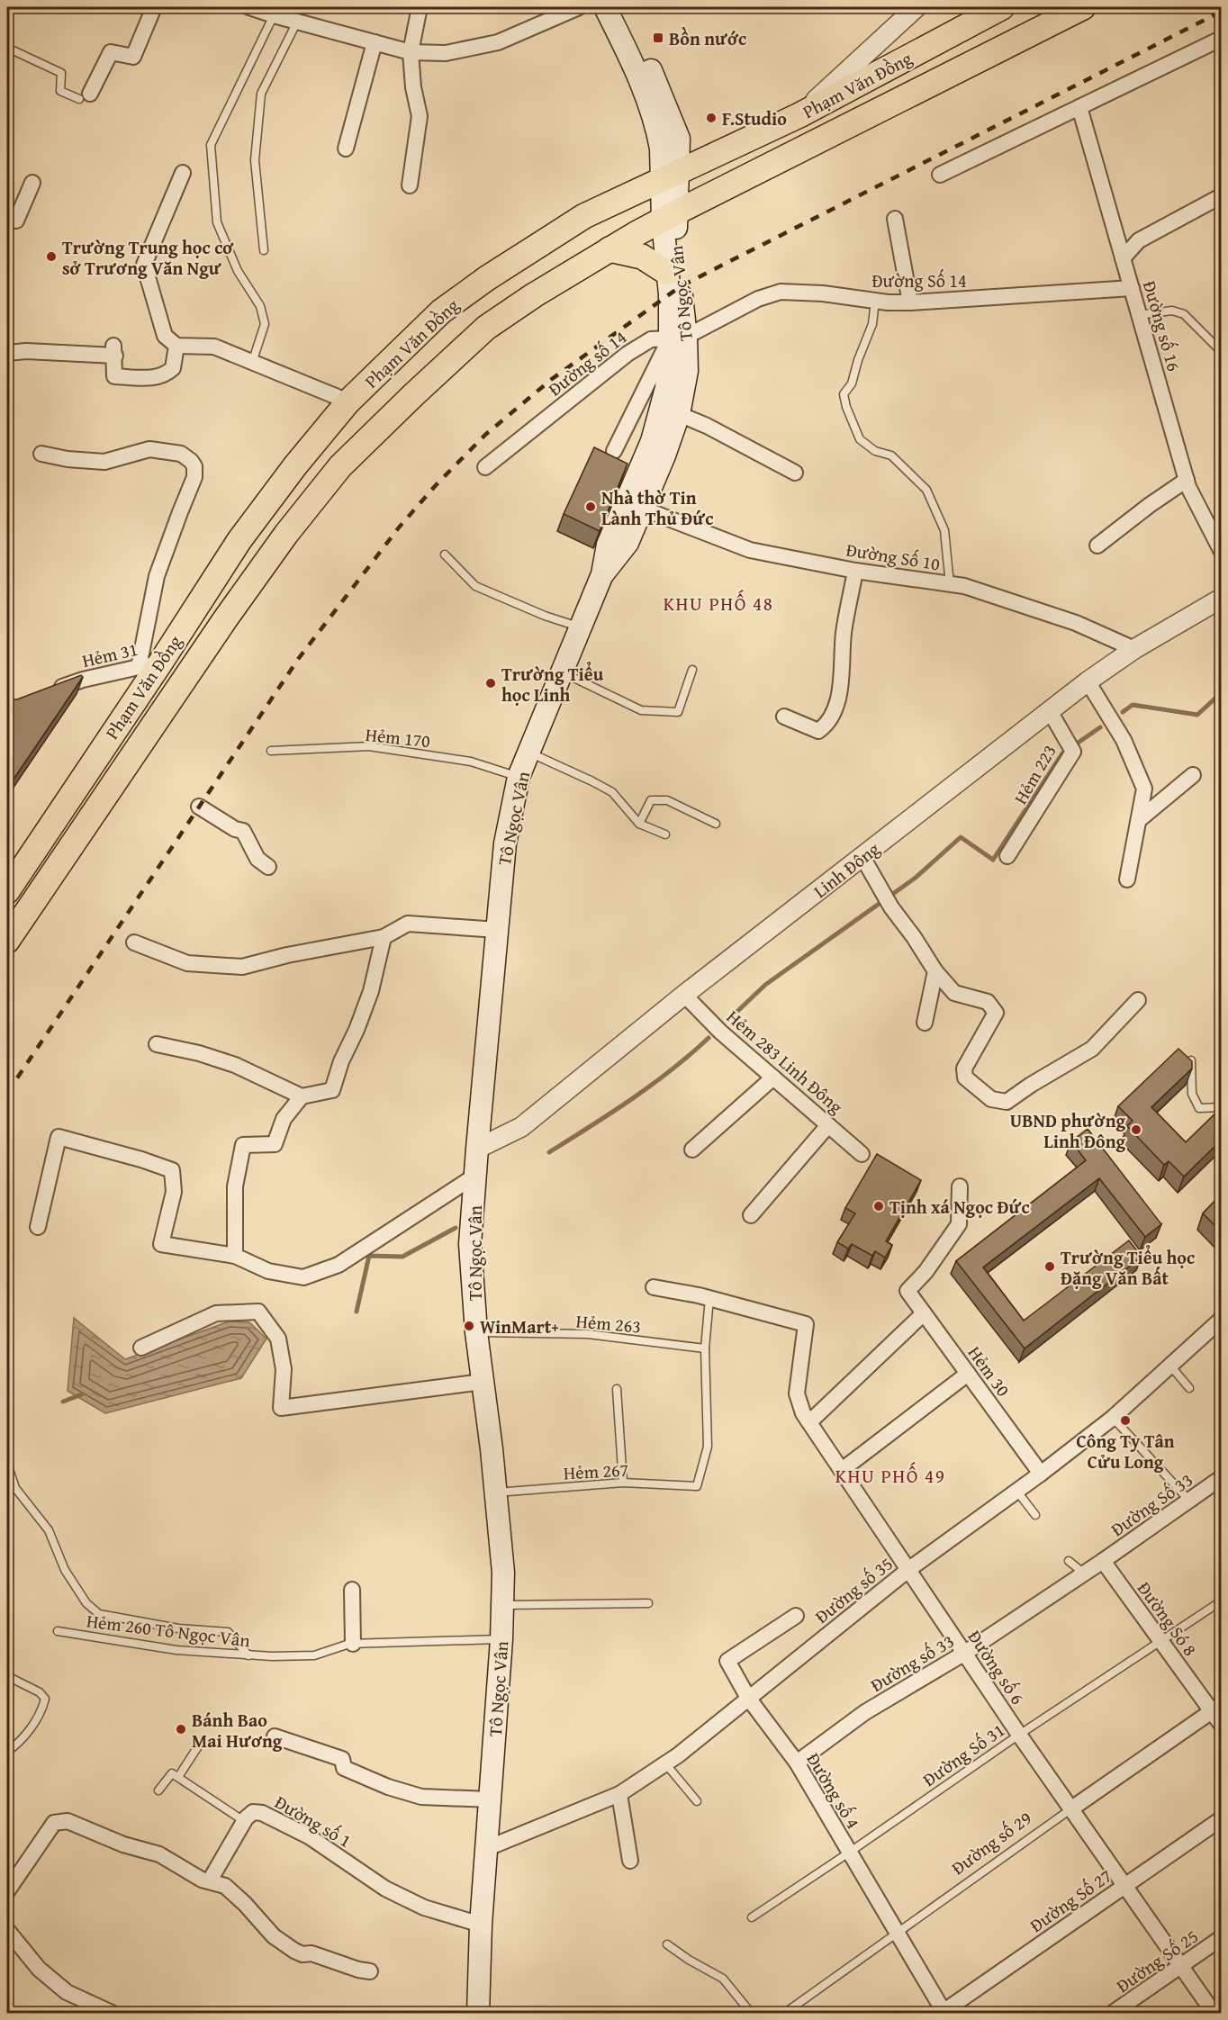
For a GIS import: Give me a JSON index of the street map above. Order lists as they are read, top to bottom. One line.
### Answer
{"streets":{"highway":["Phạm Văn Đồng"],"main road":["Tô Ngọc Vân"],"street":["Đường Số 14","Đường số 16","Đường số 14","Đường Số 10","Hẻm 31","Hẻm 223","Linh Đông","Hẻm 283 Linh Đông","Hẻm 30","Đường Số 33","Đường số 35","Đường Só 8","Đường số 33","Đường số 6","Đường số 4","Đường số 1","Đường số 29","Đường Số 27","Đường Số 25"],"lane":["Hẻm 170","Hẻm 263","Hẻm 267","Hẻm 260 Tô Ngọc Vân","Đường Số 31"]},"crossings":[["Phạm Văn Đồng","Tô Ngọc Vân"],["Phạm Văn Đồng","Hẻm 31"],["Đường Số 14","Tô Ngọc Vân"],["Đường Số 14","Đường số 16"],["Đường Số 14","Đường số 14"],["Tô Ngọc Vân","Đường số 14"],["Tô Ngọc Vân","Đường Số 10"],["Tô Ngọc Vân","Hẻm 170"],["Tô Ngọc Vân","Linh Đông"],["Tô Ngọc Vân","Hẻm 263"],["Tô Ngọc Vân","Hẻm 267"],["Tô Ngọc Vân","Đường số 35"],["Tô Ngọc Vân","Hẻm 260 Tô Ngọc Vân"],["Tô Ngọc Vân","Đường số 1"],["Đường Số 10","Linh Đông"],["Hẻm 223","Linh Đông"],["Linh Đông","Hẻm 283 Linh Đông"],["Hẻm 263","Hẻm 267"],["Hẻm 30","Đường số 35"],["Đường Số 33","Đường Só 8"],["Đường Số 33","Đường số 33"],["Đường số 35","Đường số 6"],["Đường số 35","Đường số 4"],["Đường Só 8","Đường số 33"],["Đường Só 8","Đường Số 31"],["Đường Só 8","Đường số 29"],["Đường số 33","Đường số 6"],["Đường số 33","Đường số 4"],["Đường số 6","Đường Số 31"],["Đường số 6","Đường số 29"],["Đường số 6","Đường Số 27"],["Đường số 6","Đường Số 25"],["Đường Số 31","Đường số 4"],["Đường số 4","Đường số 29"],["Đường số 4","Đường Số 27"]],"districts":["KHU PHỐ 48","KHU PHỐ 49"],"places":{"transit":["Bồn nước"],"other":["F.Studio","Trường Trung học cơ sở Trương Văn Ngư","Nhà thờ Tin Lành Thủ Đức","Trường Tiểu học Linh","UBND phường Linh Đông","Tịnh xá Ngọc Đức","Trường Tiểu học Đặng Văn Bất","WinMart+","Công Ty Tân Cửu Long","Bánh Bao Mai Hương"]}}
